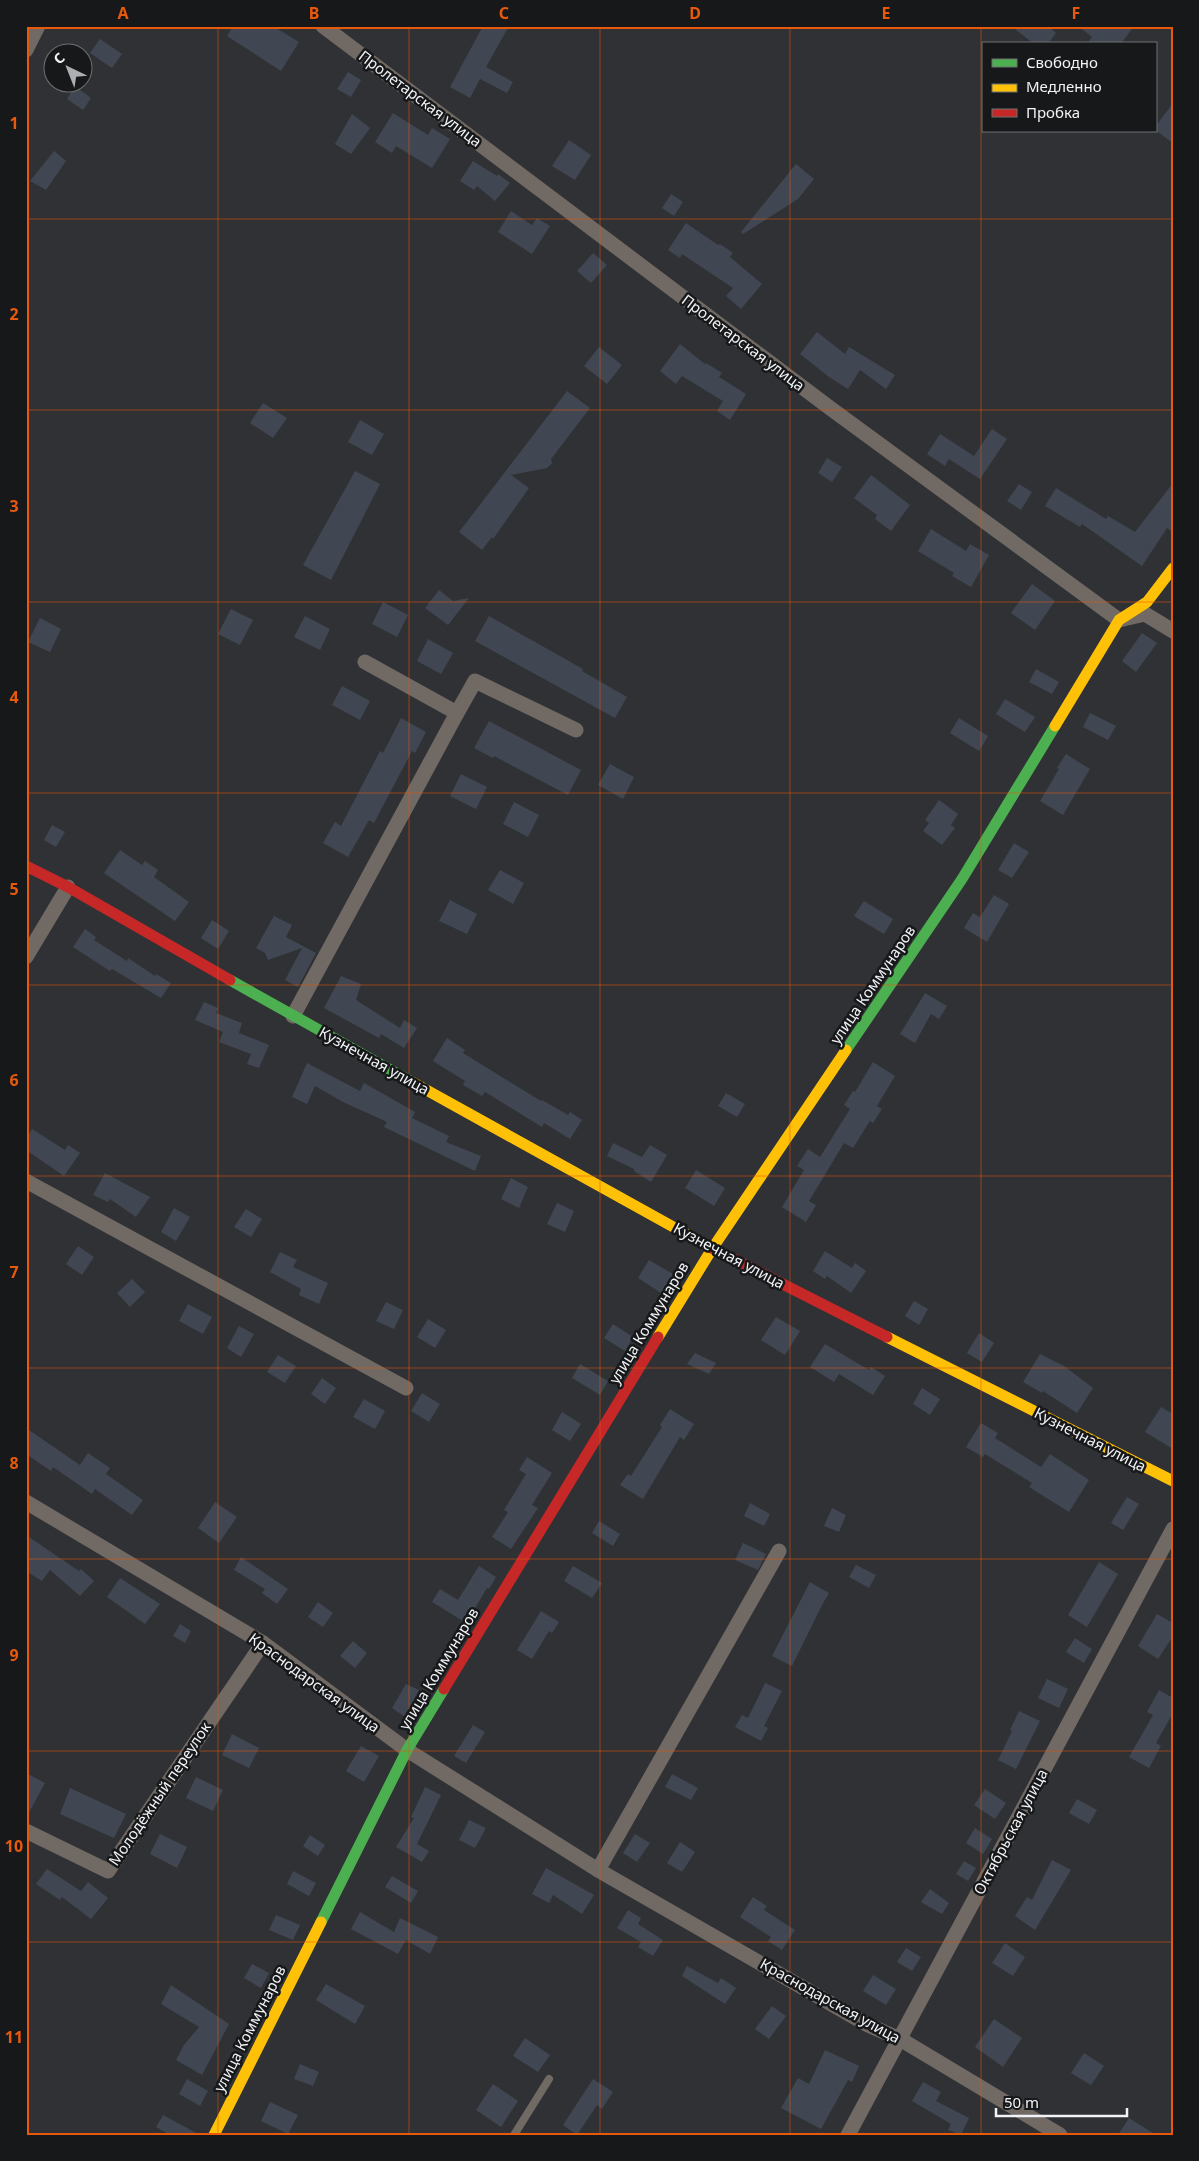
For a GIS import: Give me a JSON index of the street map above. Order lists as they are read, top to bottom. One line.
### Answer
{"streets":{"street":["Пролетарская улица","улица Коммунаров","Кузнечная улица","Краснодарская улица","Молодёжный переулок","Октябрьская улица"]},"crossings":[["Пролетарская улица","улица Коммунаров"],["улица Коммунаров","Кузнечная улица"],["улица Коммунаров","Краснодарская улица"],["Краснодарская улица","Молодёжный переулок"],["Краснодарская улица","Октябрьская улица"]],"legend":["Свободно","Медленно","Пробка"],"scale_bar":"50 m","north":"top left","grid":{"columns":["A","B","C","D","E","F"],"rows":["1","2","3","4","5","6","7","8","9","10","11"]}}
